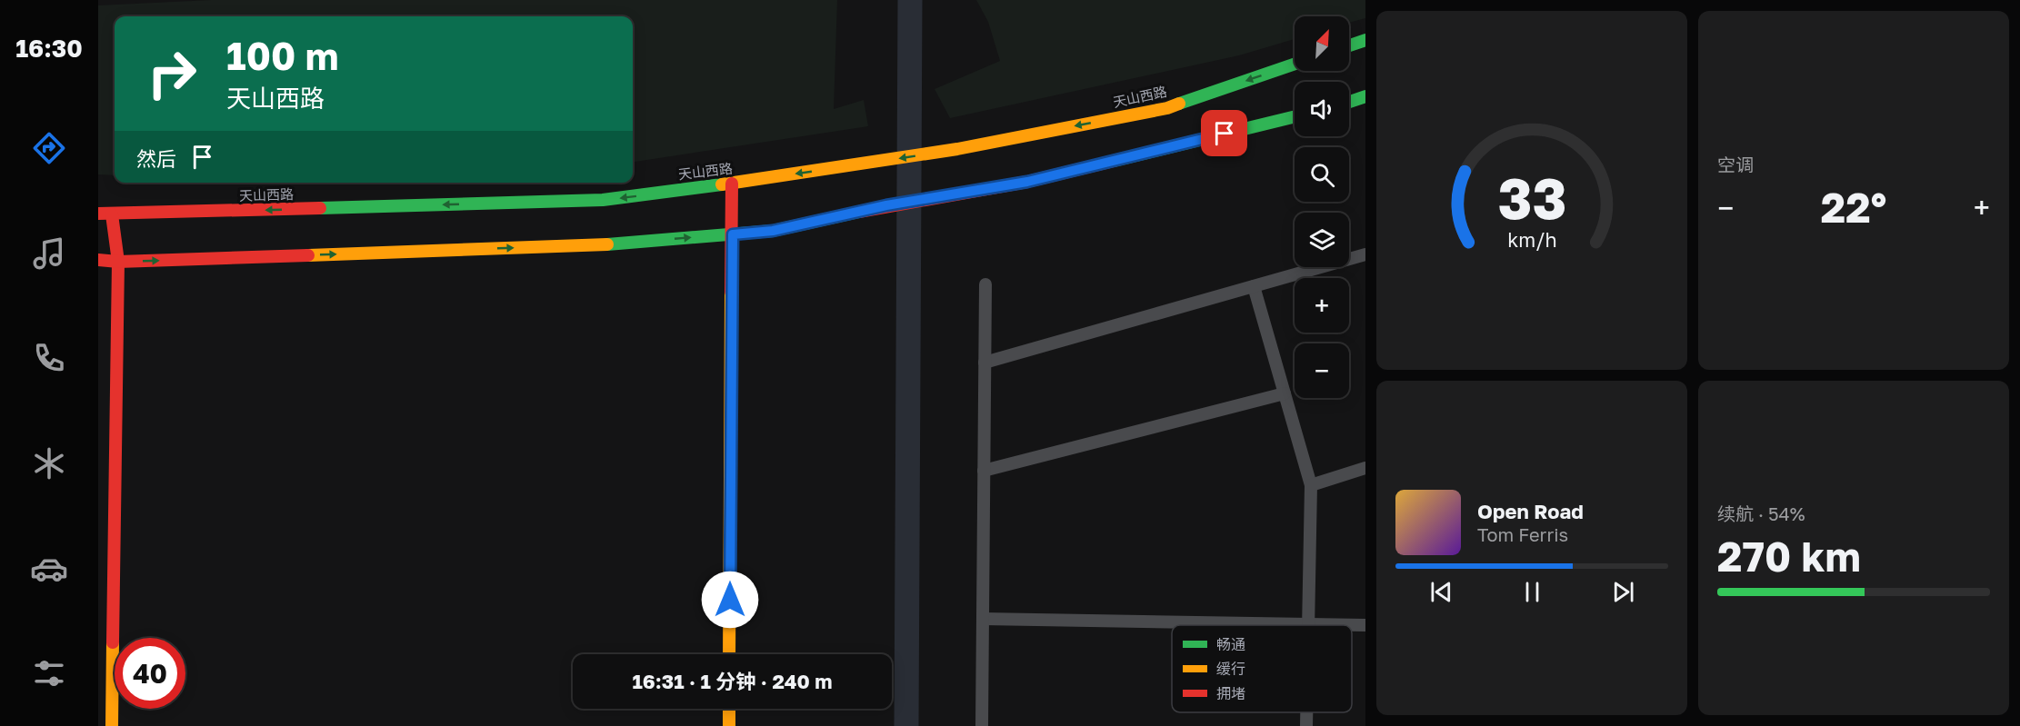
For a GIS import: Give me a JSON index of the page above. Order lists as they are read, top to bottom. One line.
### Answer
{"streets":{"main road":["天山西路"]},"legend":["畅通","缓行","拥堵"],"north":"top right","page":{"tabs":"16:30","tile":["空调",["续航 · 54%","270 km"]],"map_buttons":["+","−"],"turn":["100 m","天山西路"],"then":"然后","heat":["−","22°","+"],"song":["Open Road","Tom Ferris"],"limit":"40","trip":"16:31 · 1 分钟 · 240 m","gauge":["33","km/h"]}}
